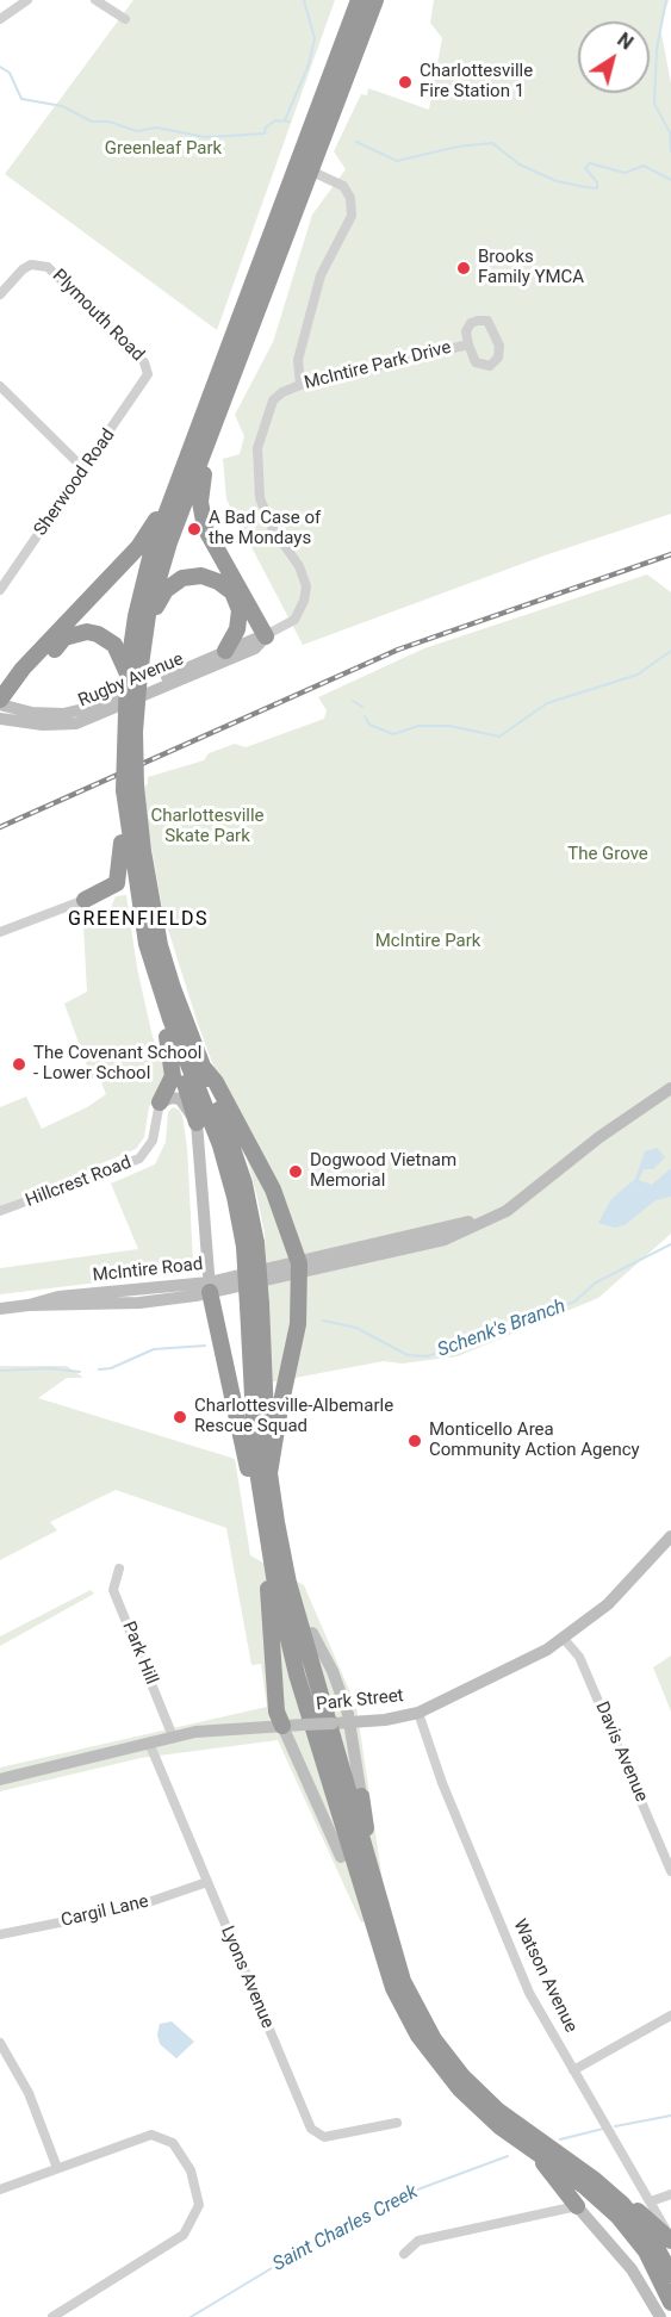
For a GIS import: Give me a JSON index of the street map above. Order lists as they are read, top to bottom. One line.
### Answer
{"streets":{"street":["Plymouth Road","McIntire Park Drive","Sherwood Road","Rugby Avenue","Hillcrest Road","Park Hill","Park Street","Davis Avenue","Cargil Lane","Watson Avenue","Lyons Avenue"]},"crossings":[["Plymouth Road","Sherwood Road"],["McIntire Park Drive","Rugby Avenue"],["Park Hill","Park Street"],["Park Street","Davis Avenue"],["Park Street","Watson Avenue"],["Park Street","Lyons Avenue"],["Cargil Lane","Lyons Avenue"]],"districts":["GREENFIELDS"],"water":["Schenk's Branch","Saint Charles Creek"],"parks":["Greenleaf Park","Charlottesville Skate Park","The Grove","McIntire Park"],"places":["Charlottesville Fire Station 1","Brooks Family YMCA","A Bad Case of the Mondays","The Covenant School - Lower School","Dogwood Vietnam Memorial","Charlottesville-Albemarle Rescue Squad","Monticello Area Community Action Agency"],"north":"top right"}
